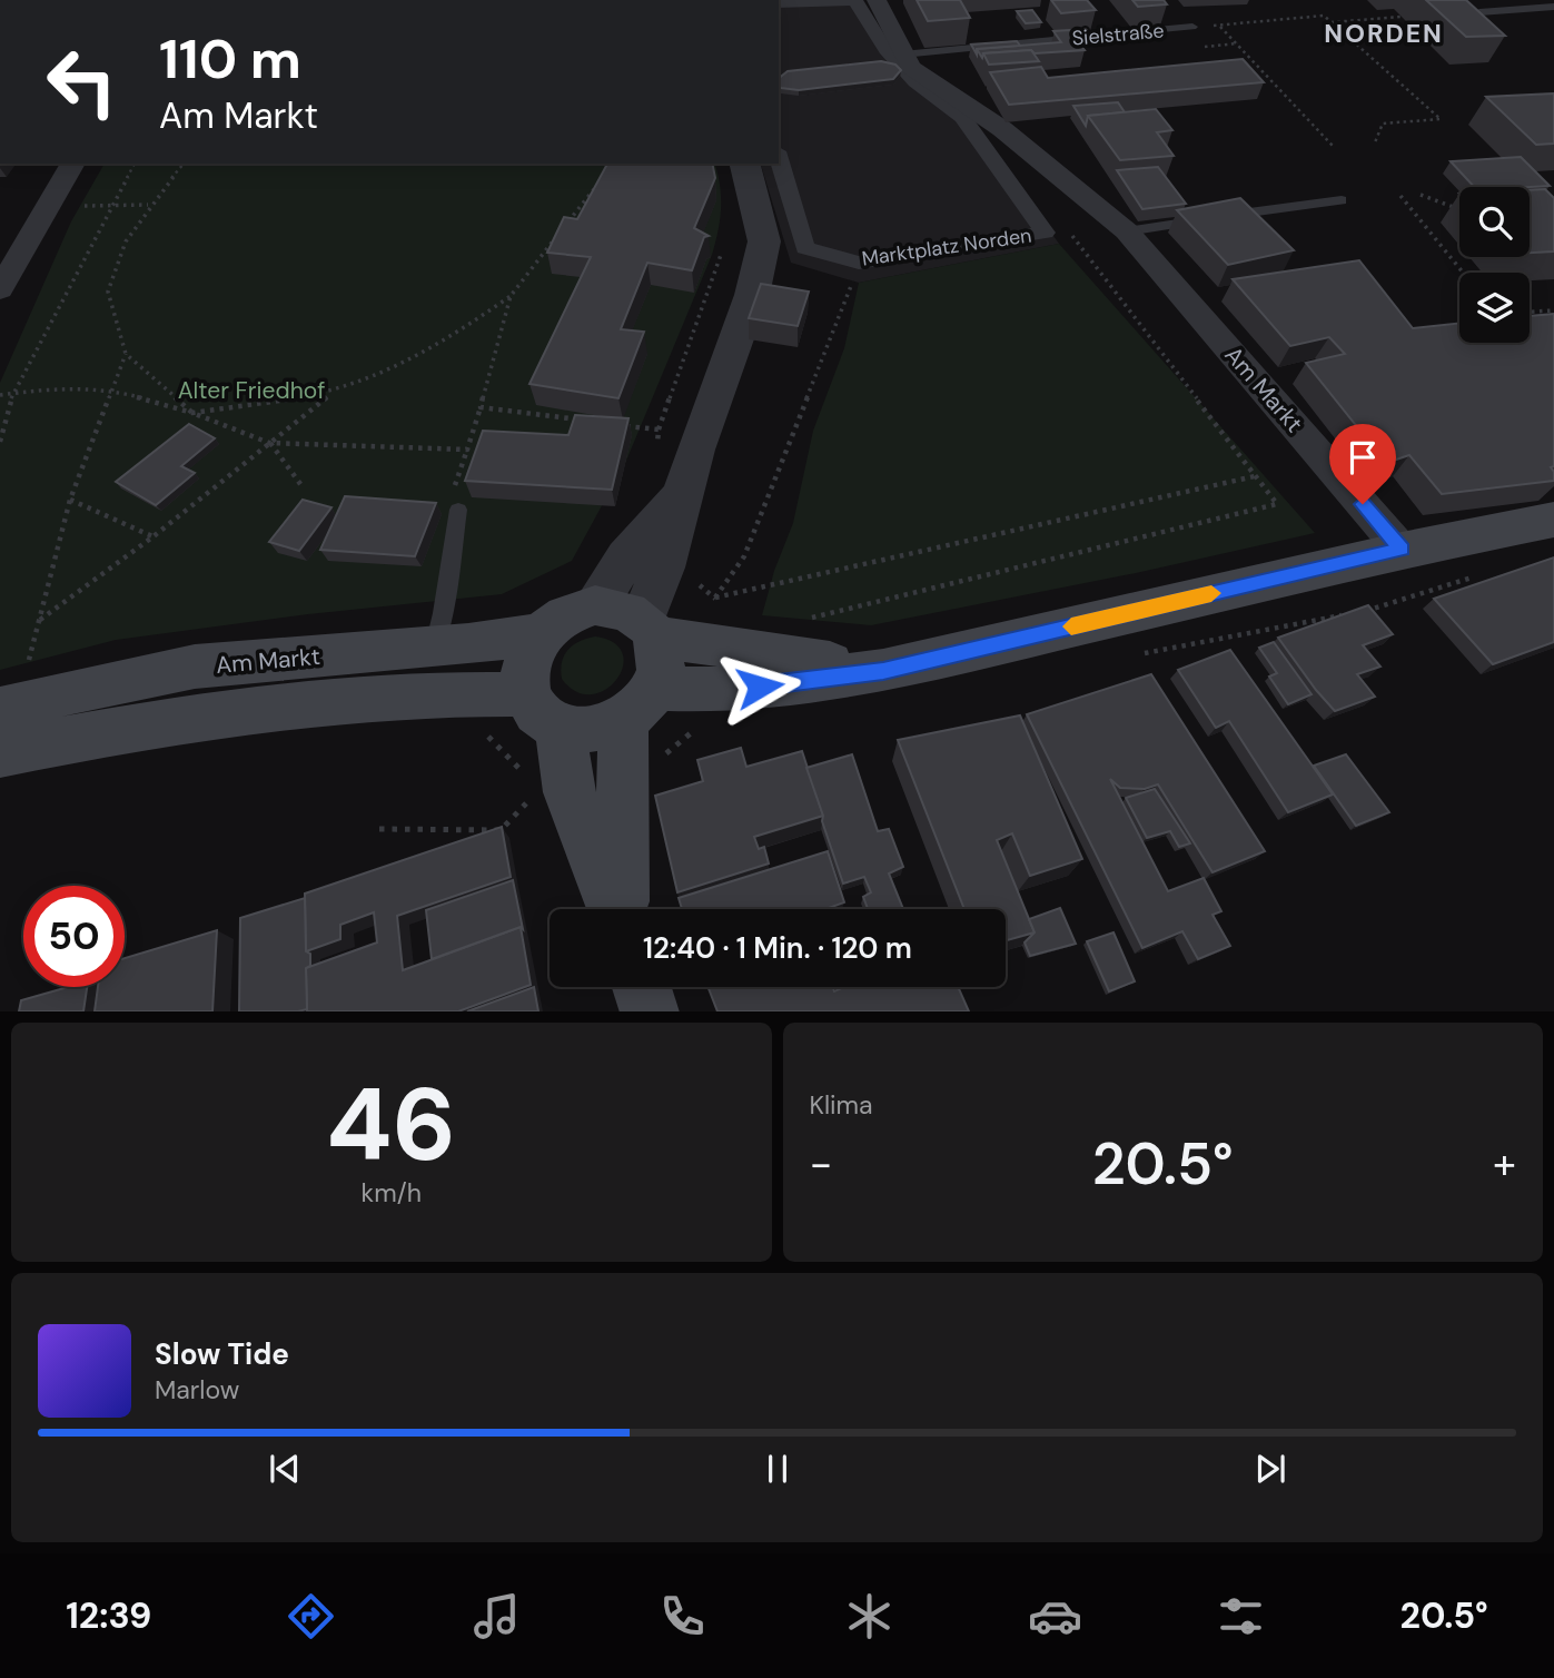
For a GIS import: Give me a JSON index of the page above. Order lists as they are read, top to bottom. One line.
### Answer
{"streets":{"main road":["Am Markt"],"street":["Marktplatz Norden"],"lane":["Sielstraße"]},"crossings":[["Sielstraße","Am Markt"]],"districts":["NORDEN"],"parks":["Alter Friedhof"],"page":{"turn":["110 m","Am Markt"],"limit":"50","trip":"12:40 · 1 Min. · 120 m","tile":[["46","km/h"],"Klima"],"heat":["−","20.5°","+"],"song":["Slow Tide","Marlow"],"tabs":["12:39","20.5°"]}}
